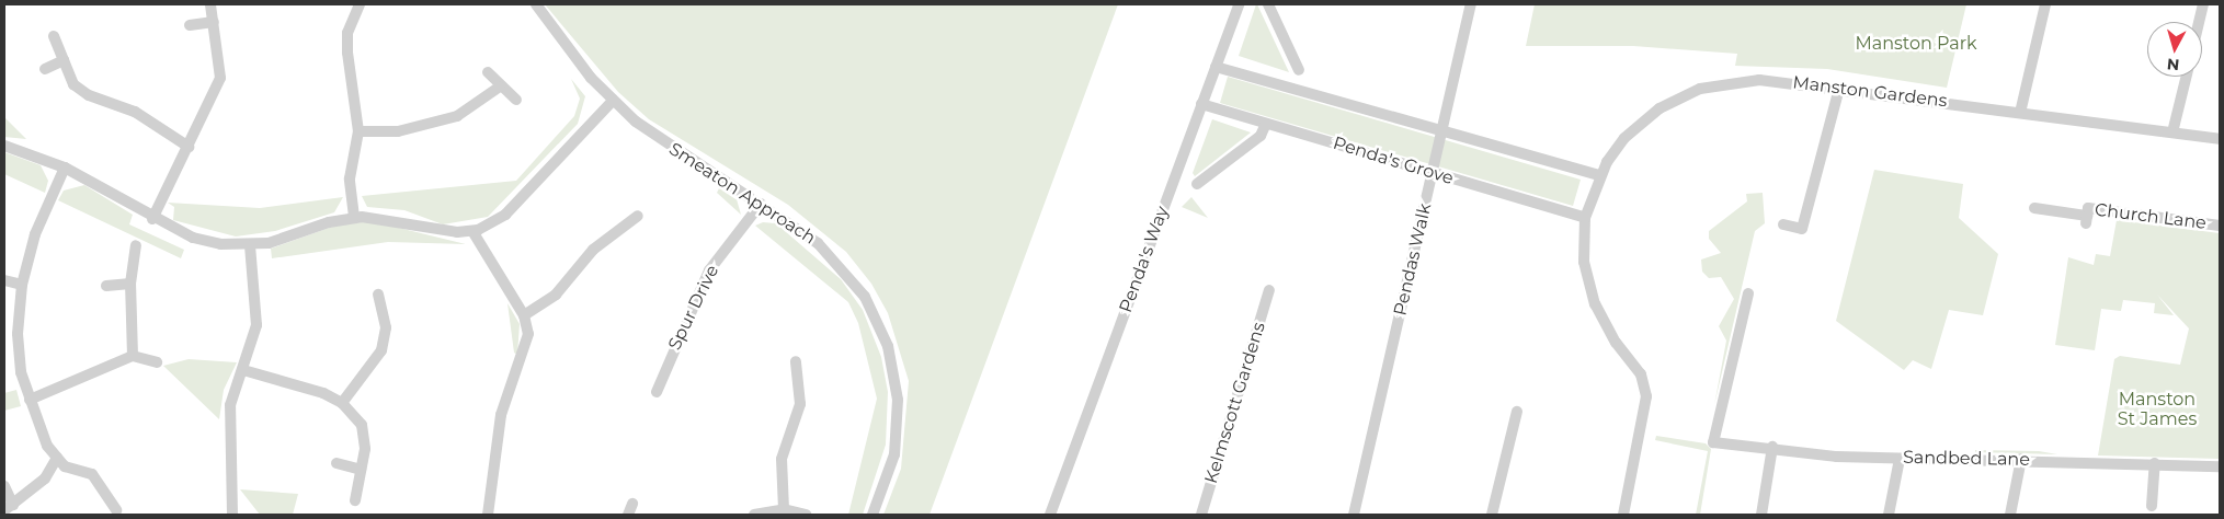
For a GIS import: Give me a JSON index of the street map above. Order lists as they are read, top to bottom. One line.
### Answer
{"streets":{"street":["Manston Gardens","Penda's Grove","Smeaton Approach","Church Lane","Penda's Way","Pendas Walk","Spur Drive","Kelmscott Gardens","Sandbed Lane"]},"crossings":[["Manston Gardens","Penda's Grove"],["Penda's Grove","Penda's Way"],["Penda's Grove","Pendas Walk"],["Smeaton Approach","Spur Drive"]],"parks":["Manston Park","Manston St James"],"north":"bottom"}
